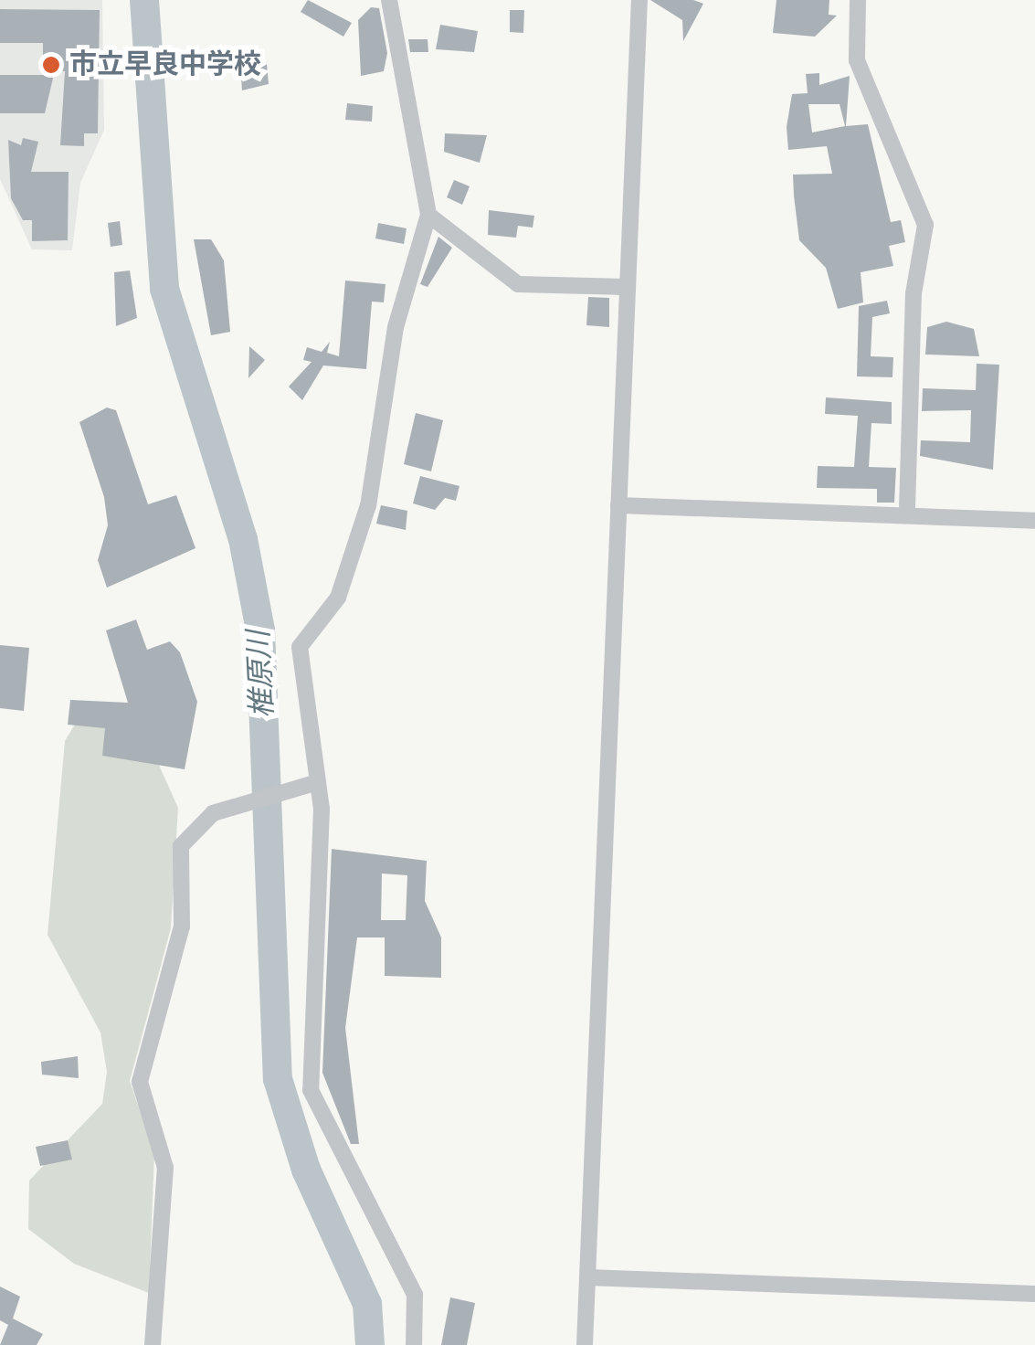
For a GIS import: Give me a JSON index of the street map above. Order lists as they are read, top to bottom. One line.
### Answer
{"water":["椎原川"],"places":["市立早良中学校"]}
